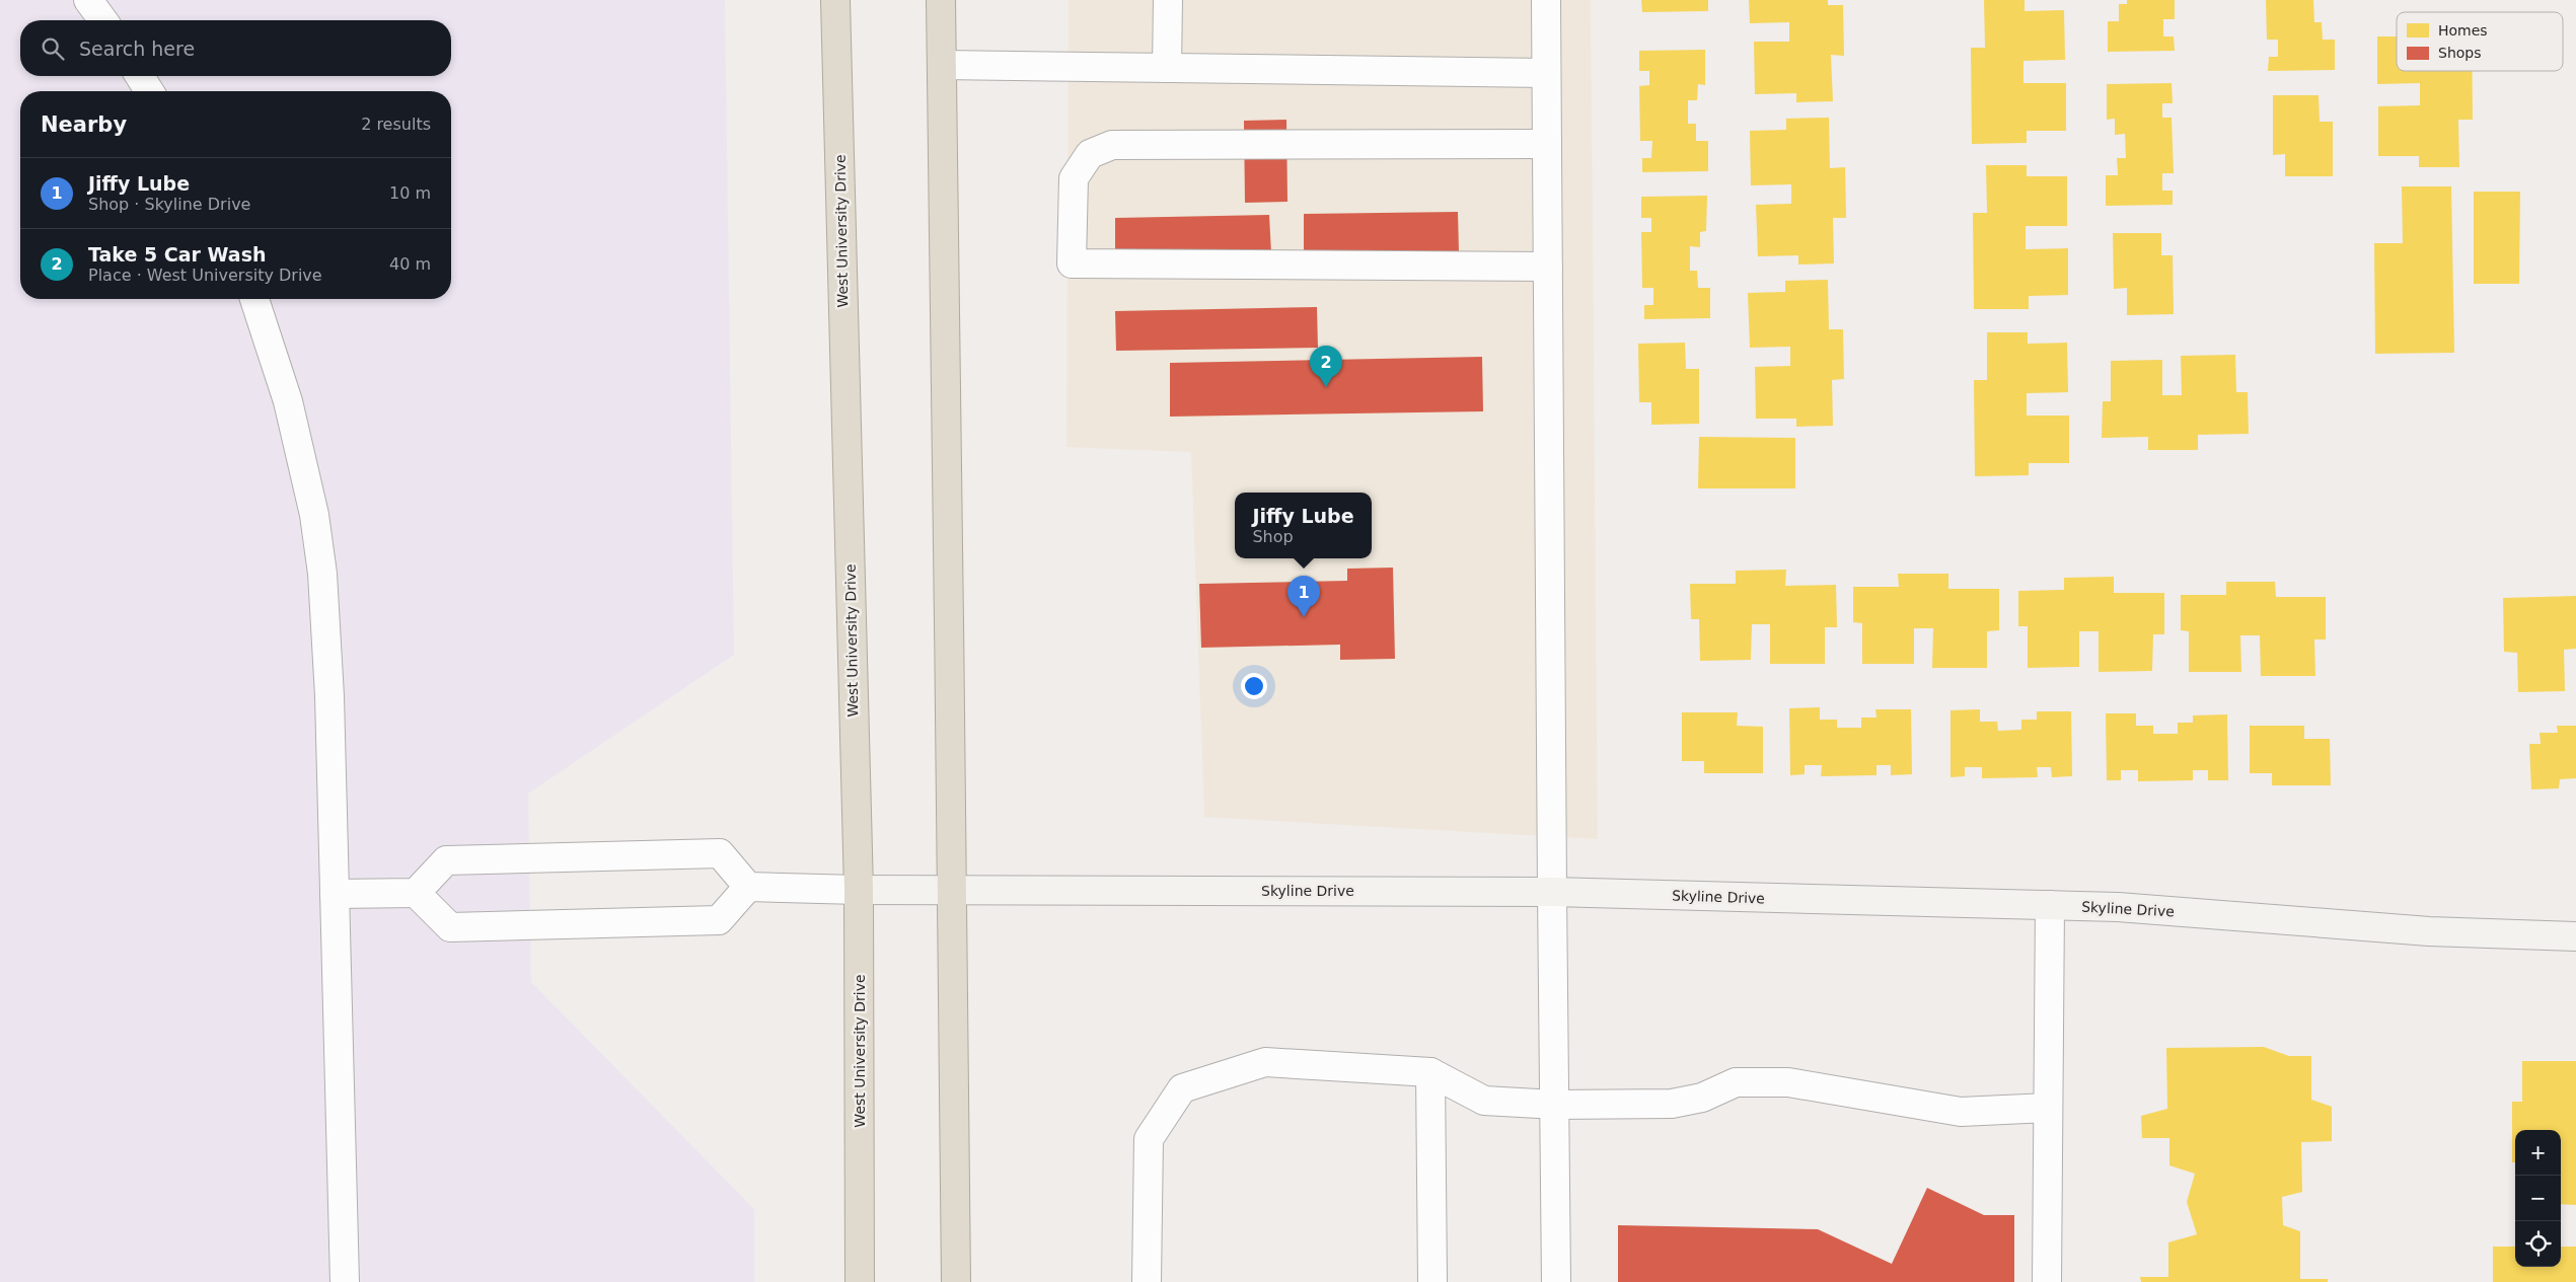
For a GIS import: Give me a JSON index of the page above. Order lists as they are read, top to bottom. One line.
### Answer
{"streets":{"highway":["West University Drive"],"street":["Skyline Drive"]},"crossings":[["West University Drive","Skyline Drive"]],"legend":["Homes","Shops"],"page":{"search":"Search here","heading":["Nearby","2 results"],"list":[{"mark":"1","name":"Jiffy Lube","note":"Shop · Skyline Drive","value":"10 m"},{"mark":"2","name":"Take 5 Car Wash","note":"Place · West University Drive","value":"40 m"}],"pins":["2","1"],"popup":["Jiffy Lube","Shop"],"map_buttons":["+","−"]}}
